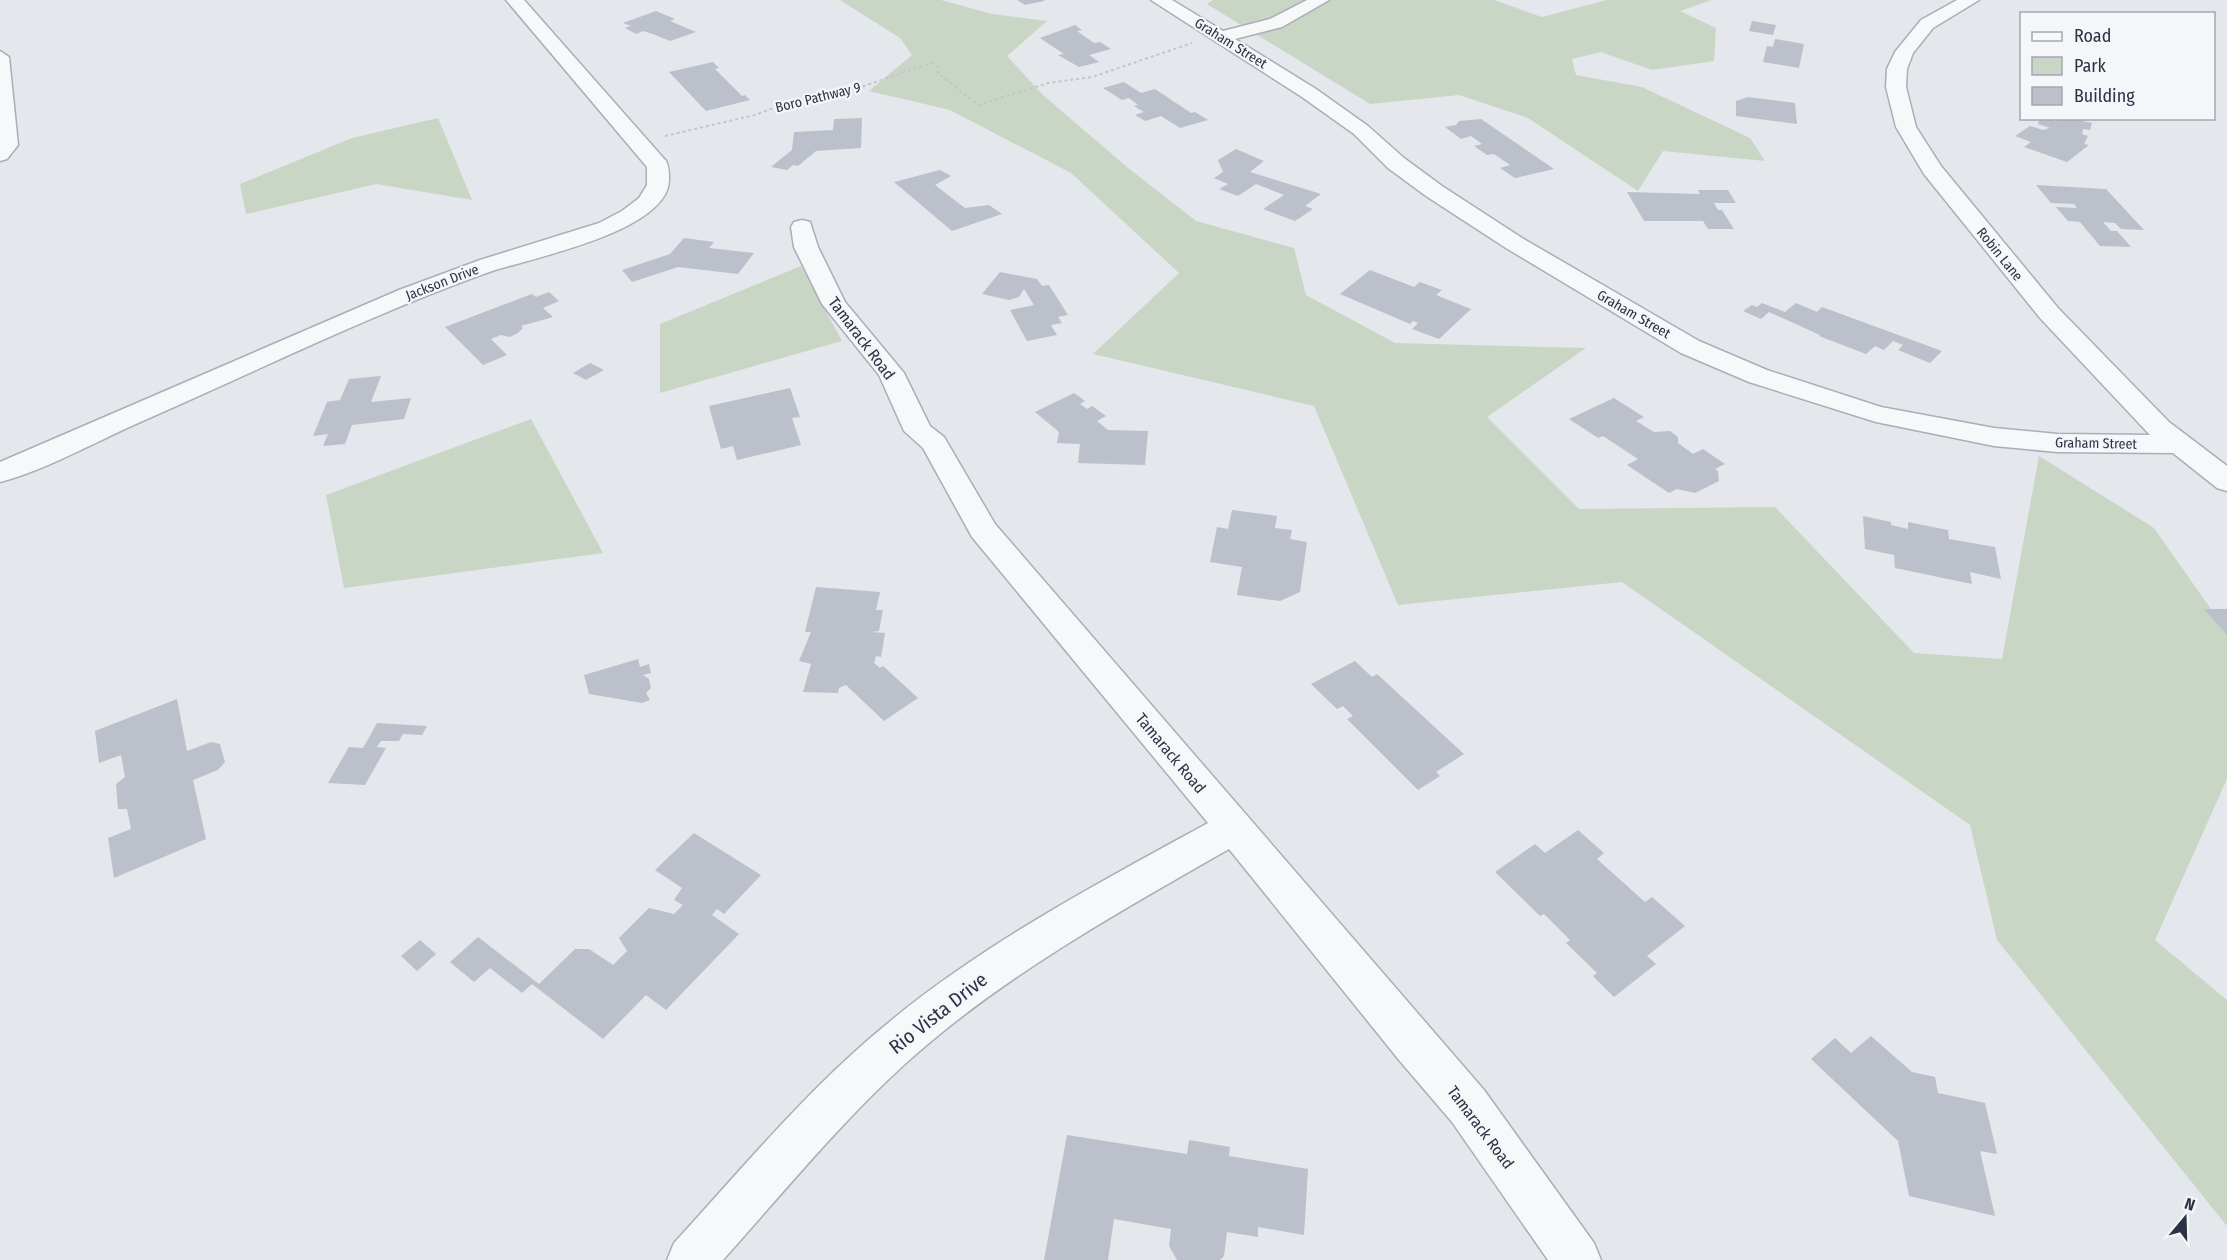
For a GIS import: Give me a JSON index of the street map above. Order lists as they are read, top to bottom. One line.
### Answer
{"streets":{"street":["Graham Street","Robin Lane","Jackson Drive","Tamarack Road","Rio Vista Drive"],"path":["Boro Pathway 9"]},"crossings":[["Graham Street","Boro Pathway 9"],["Graham Street","Robin Lane"],["Boro Pathway 9","Jackson Drive"],["Tamarack Road","Rio Vista Drive"]],"legend":["Road","Park","Building"],"north":"top"}
